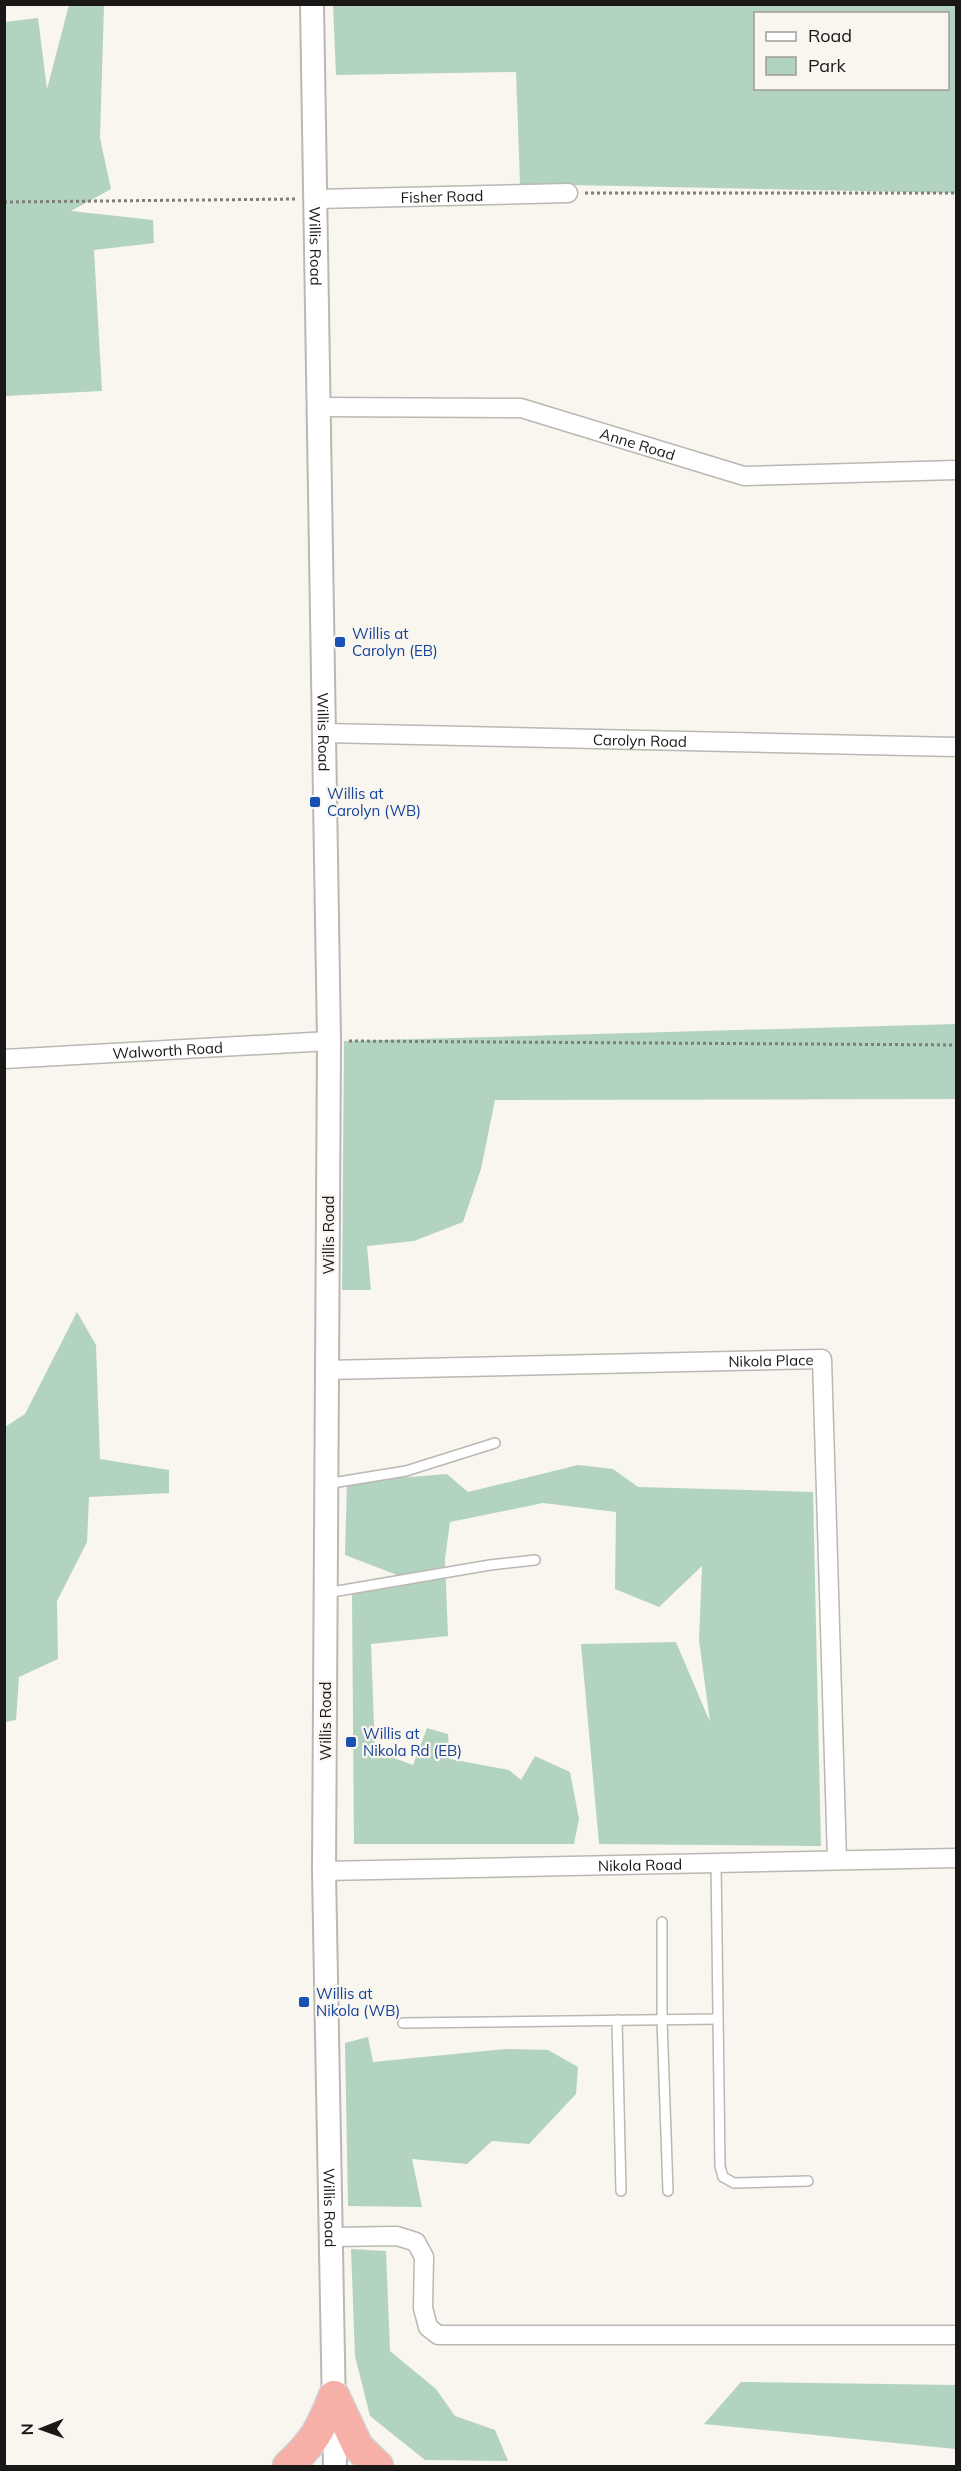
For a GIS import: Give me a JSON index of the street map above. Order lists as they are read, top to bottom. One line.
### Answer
{"streets":{"street":["Fisher Road","Willis Road","Anne Road","Carolyn Road","Walworth Road","Nikola Place","Nikola Road"]},"crossings":[["Fisher Road","Willis Road"],["Willis Road","Anne Road"],["Willis Road","Carolyn Road"],["Willis Road","Walworth Road"],["Willis Road","Nikola Place"],["Willis Road","Nikola Road"],["Nikola Place","Nikola Road"]],"places":{"transit":["Willis at Carolyn (EB)","Willis at Carolyn (WB)","Willis at Nikola Rd (EB)","Willis at Nikola (WB)"]},"legend":["Road","Park"],"north":"left"}
